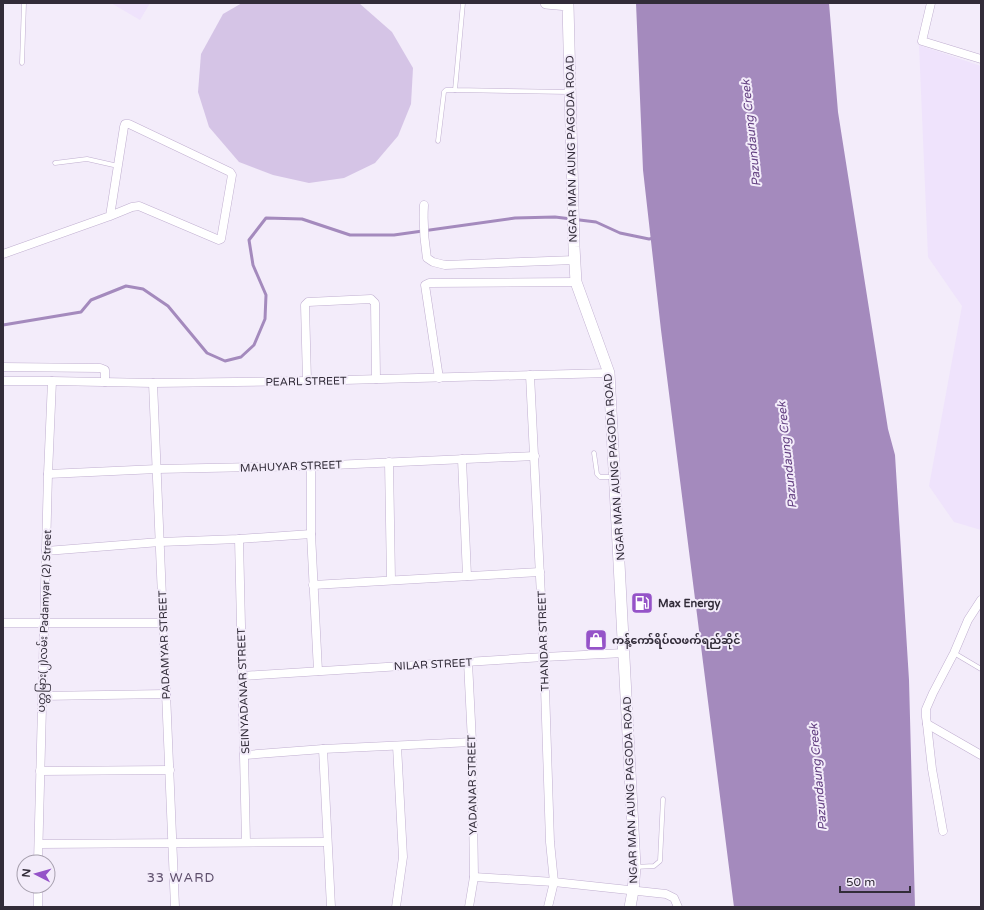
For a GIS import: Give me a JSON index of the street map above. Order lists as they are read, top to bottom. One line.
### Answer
{"streets":{"main road":["NGAR MAN AUNG PAGODA ROAD"],"street":["PEARL STREET","MAHUYAR STREET","ပတ္တမြား(၂)လမ်း Padamyar (2) Street","THANDAR STREET","PADAMYAR STREET","NILAR STREET","SEINYADANAR STREET","YADANAR STREET"]},"crossings":[["NGAR MAN AUNG PAGODA ROAD","PEARL STREET"],["NGAR MAN AUNG PAGODA ROAD","NILAR STREET"],["PEARL STREET","ပတ္တမြား(၂)လမ်း Padamyar (2) Street"],["PEARL STREET","THANDAR STREET"],["PEARL STREET","PADAMYAR STREET"],["MAHUYAR STREET","ပတ္တမြား(၂)လမ်း Padamyar (2) Street"],["MAHUYAR STREET","THANDAR STREET"],["MAHUYAR STREET","PADAMYAR STREET"],["THANDAR STREET","NILAR STREET"],["NILAR STREET","SEINYADANAR STREET"],["NILAR STREET","YADANAR STREET"]],"districts":["33 WARD"],"water":["Pazundaung Creek"],"places":{"fuel station":["Max Energy"],"shop":["ကန့်ကော်ရိပ်လဖက်ရည်ဆိုင်"]},"scale_bar":"50 m","north":"left"}
